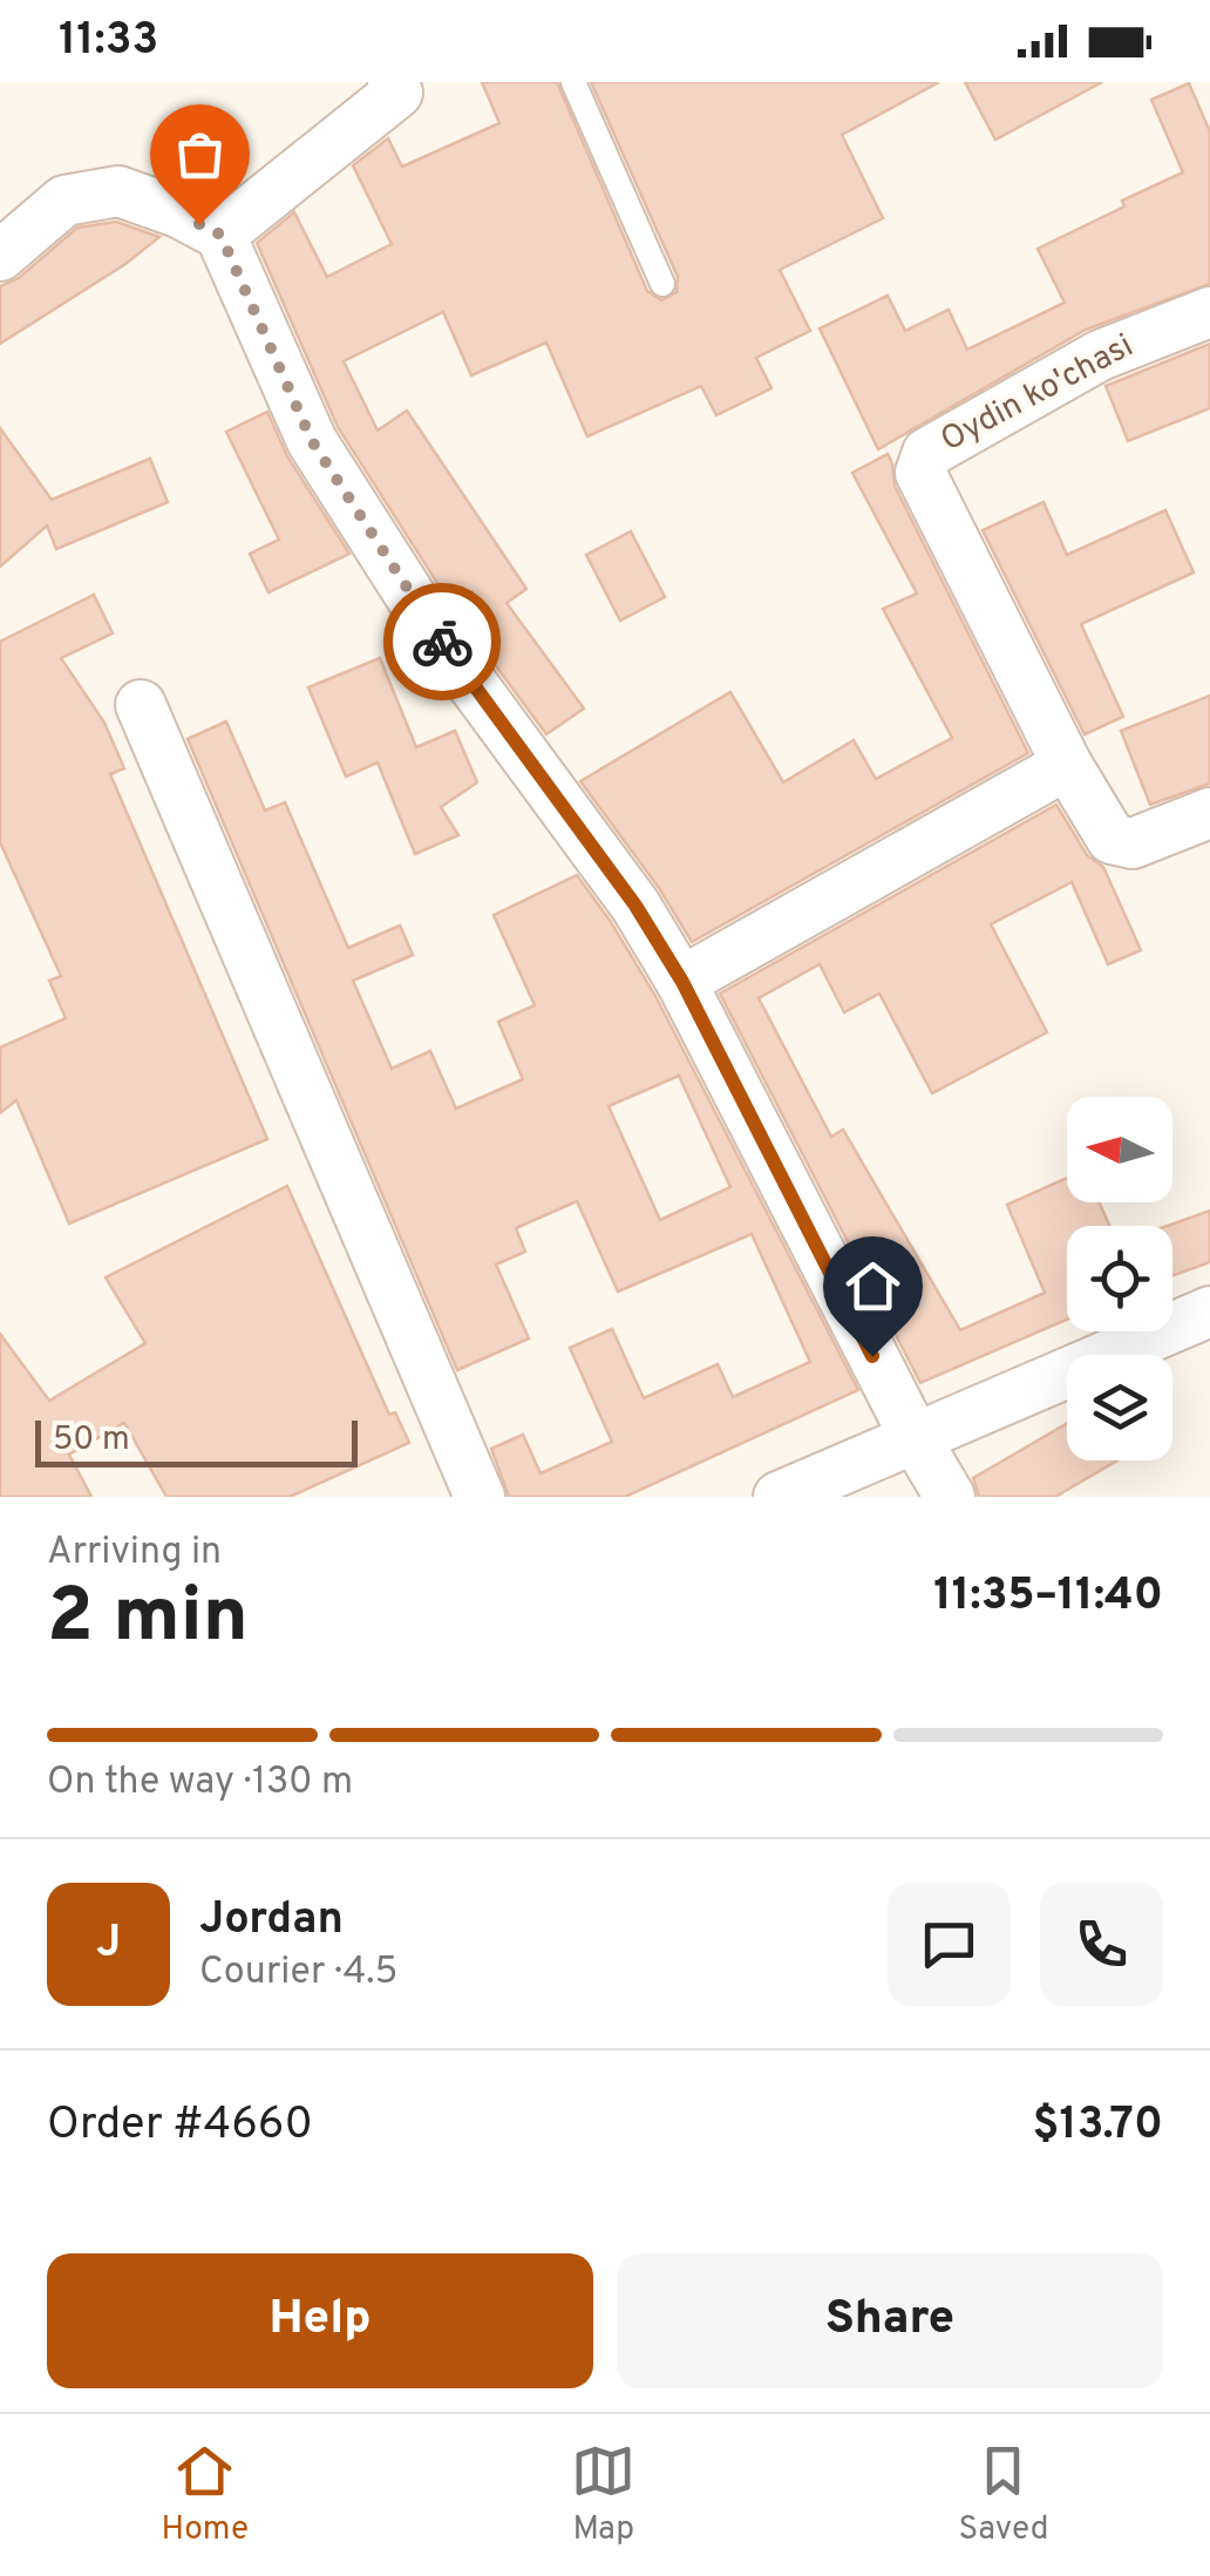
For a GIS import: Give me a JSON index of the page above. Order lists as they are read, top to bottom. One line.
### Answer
{"streets":{"street":["Oydin ko'chasi"]},"scale_bar":"50 m","north":"left","page":{"status":"11:33","scale":"50 m","heading":["2 min","Arriving in","11:35–11:40"],"panel":["Jordan","Courier · 4.5","Order #4660","$13.70"],"bar":"On the way · 130 m","round":"J","buttons":["Help","Share"],"tabs":["Home","Map","Saved"]}}
